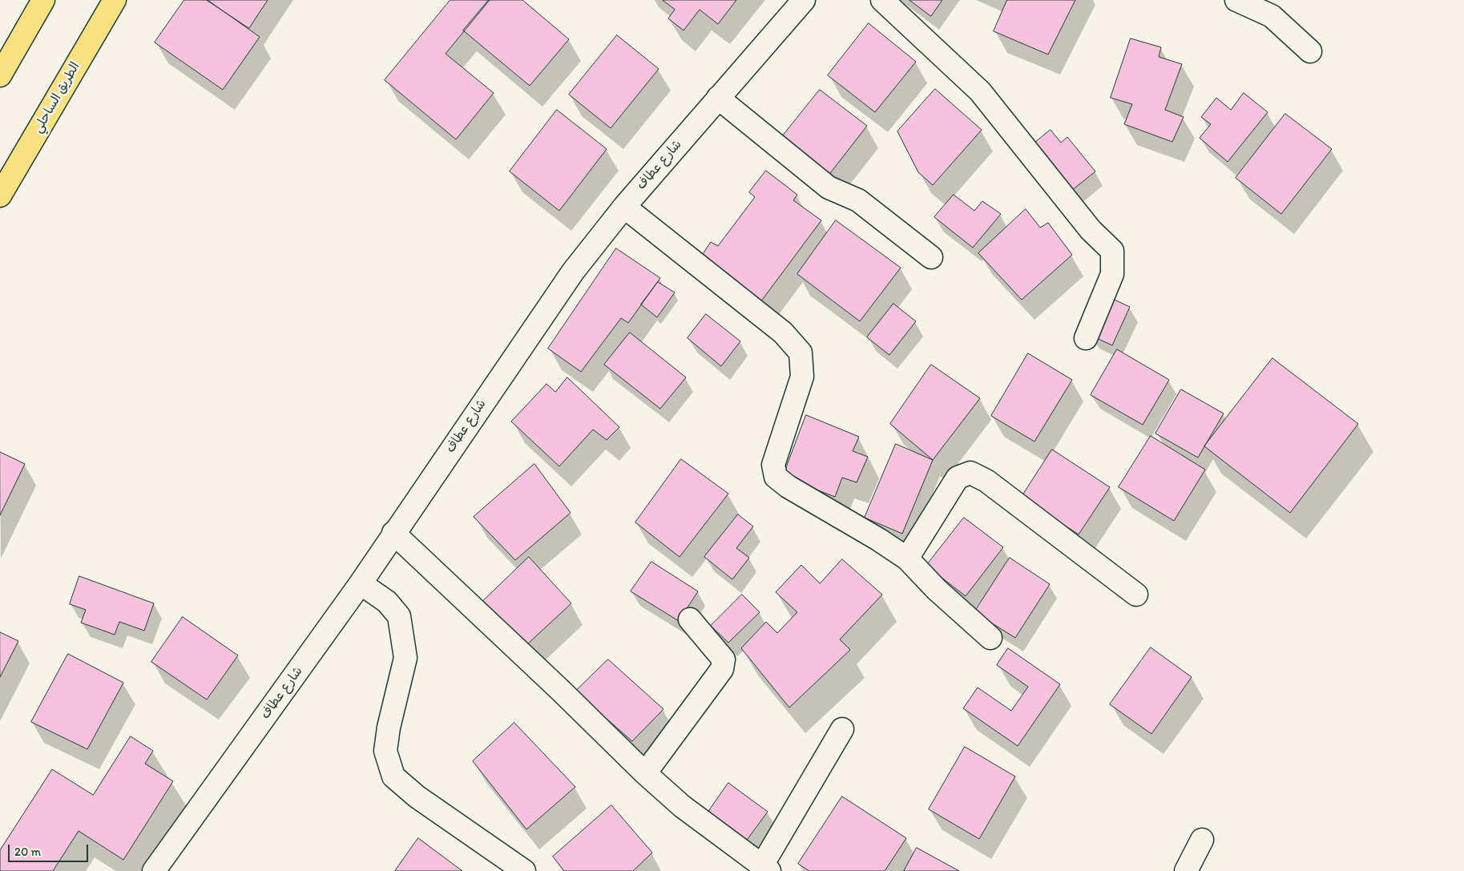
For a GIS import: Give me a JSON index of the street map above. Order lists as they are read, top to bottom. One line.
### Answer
{"streets":{"highway":["الطريق الساحلي"],"street":["شارع عطاف"]},"scale_bar":"20 m"}
